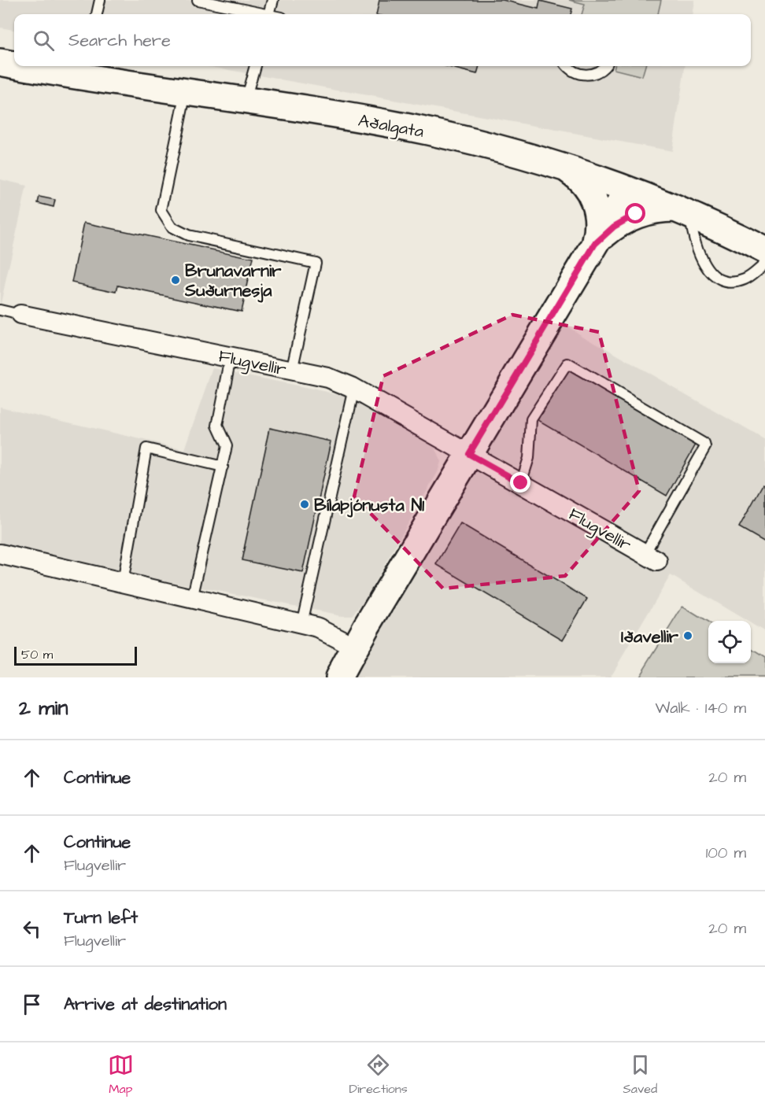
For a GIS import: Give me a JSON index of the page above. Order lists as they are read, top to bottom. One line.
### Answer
{"streets":{"street":["Aðalgata","Flugvellir"]},"places":["Brunavarnir Suðurnesja","Bílaþjónusta N1","Iðavellir"],"scale_bar":"50 m","page":{"search":"Search here","scale":"50 m","heading":["2 min","Walk · 140 m"],"list":[["Continue","20 m"],["Continue","Flugvellir","100 m"],["Turn left","Flugvellir","20 m"],"Arrive at destination"],"nav":["Map","Directions","Saved"]}}
